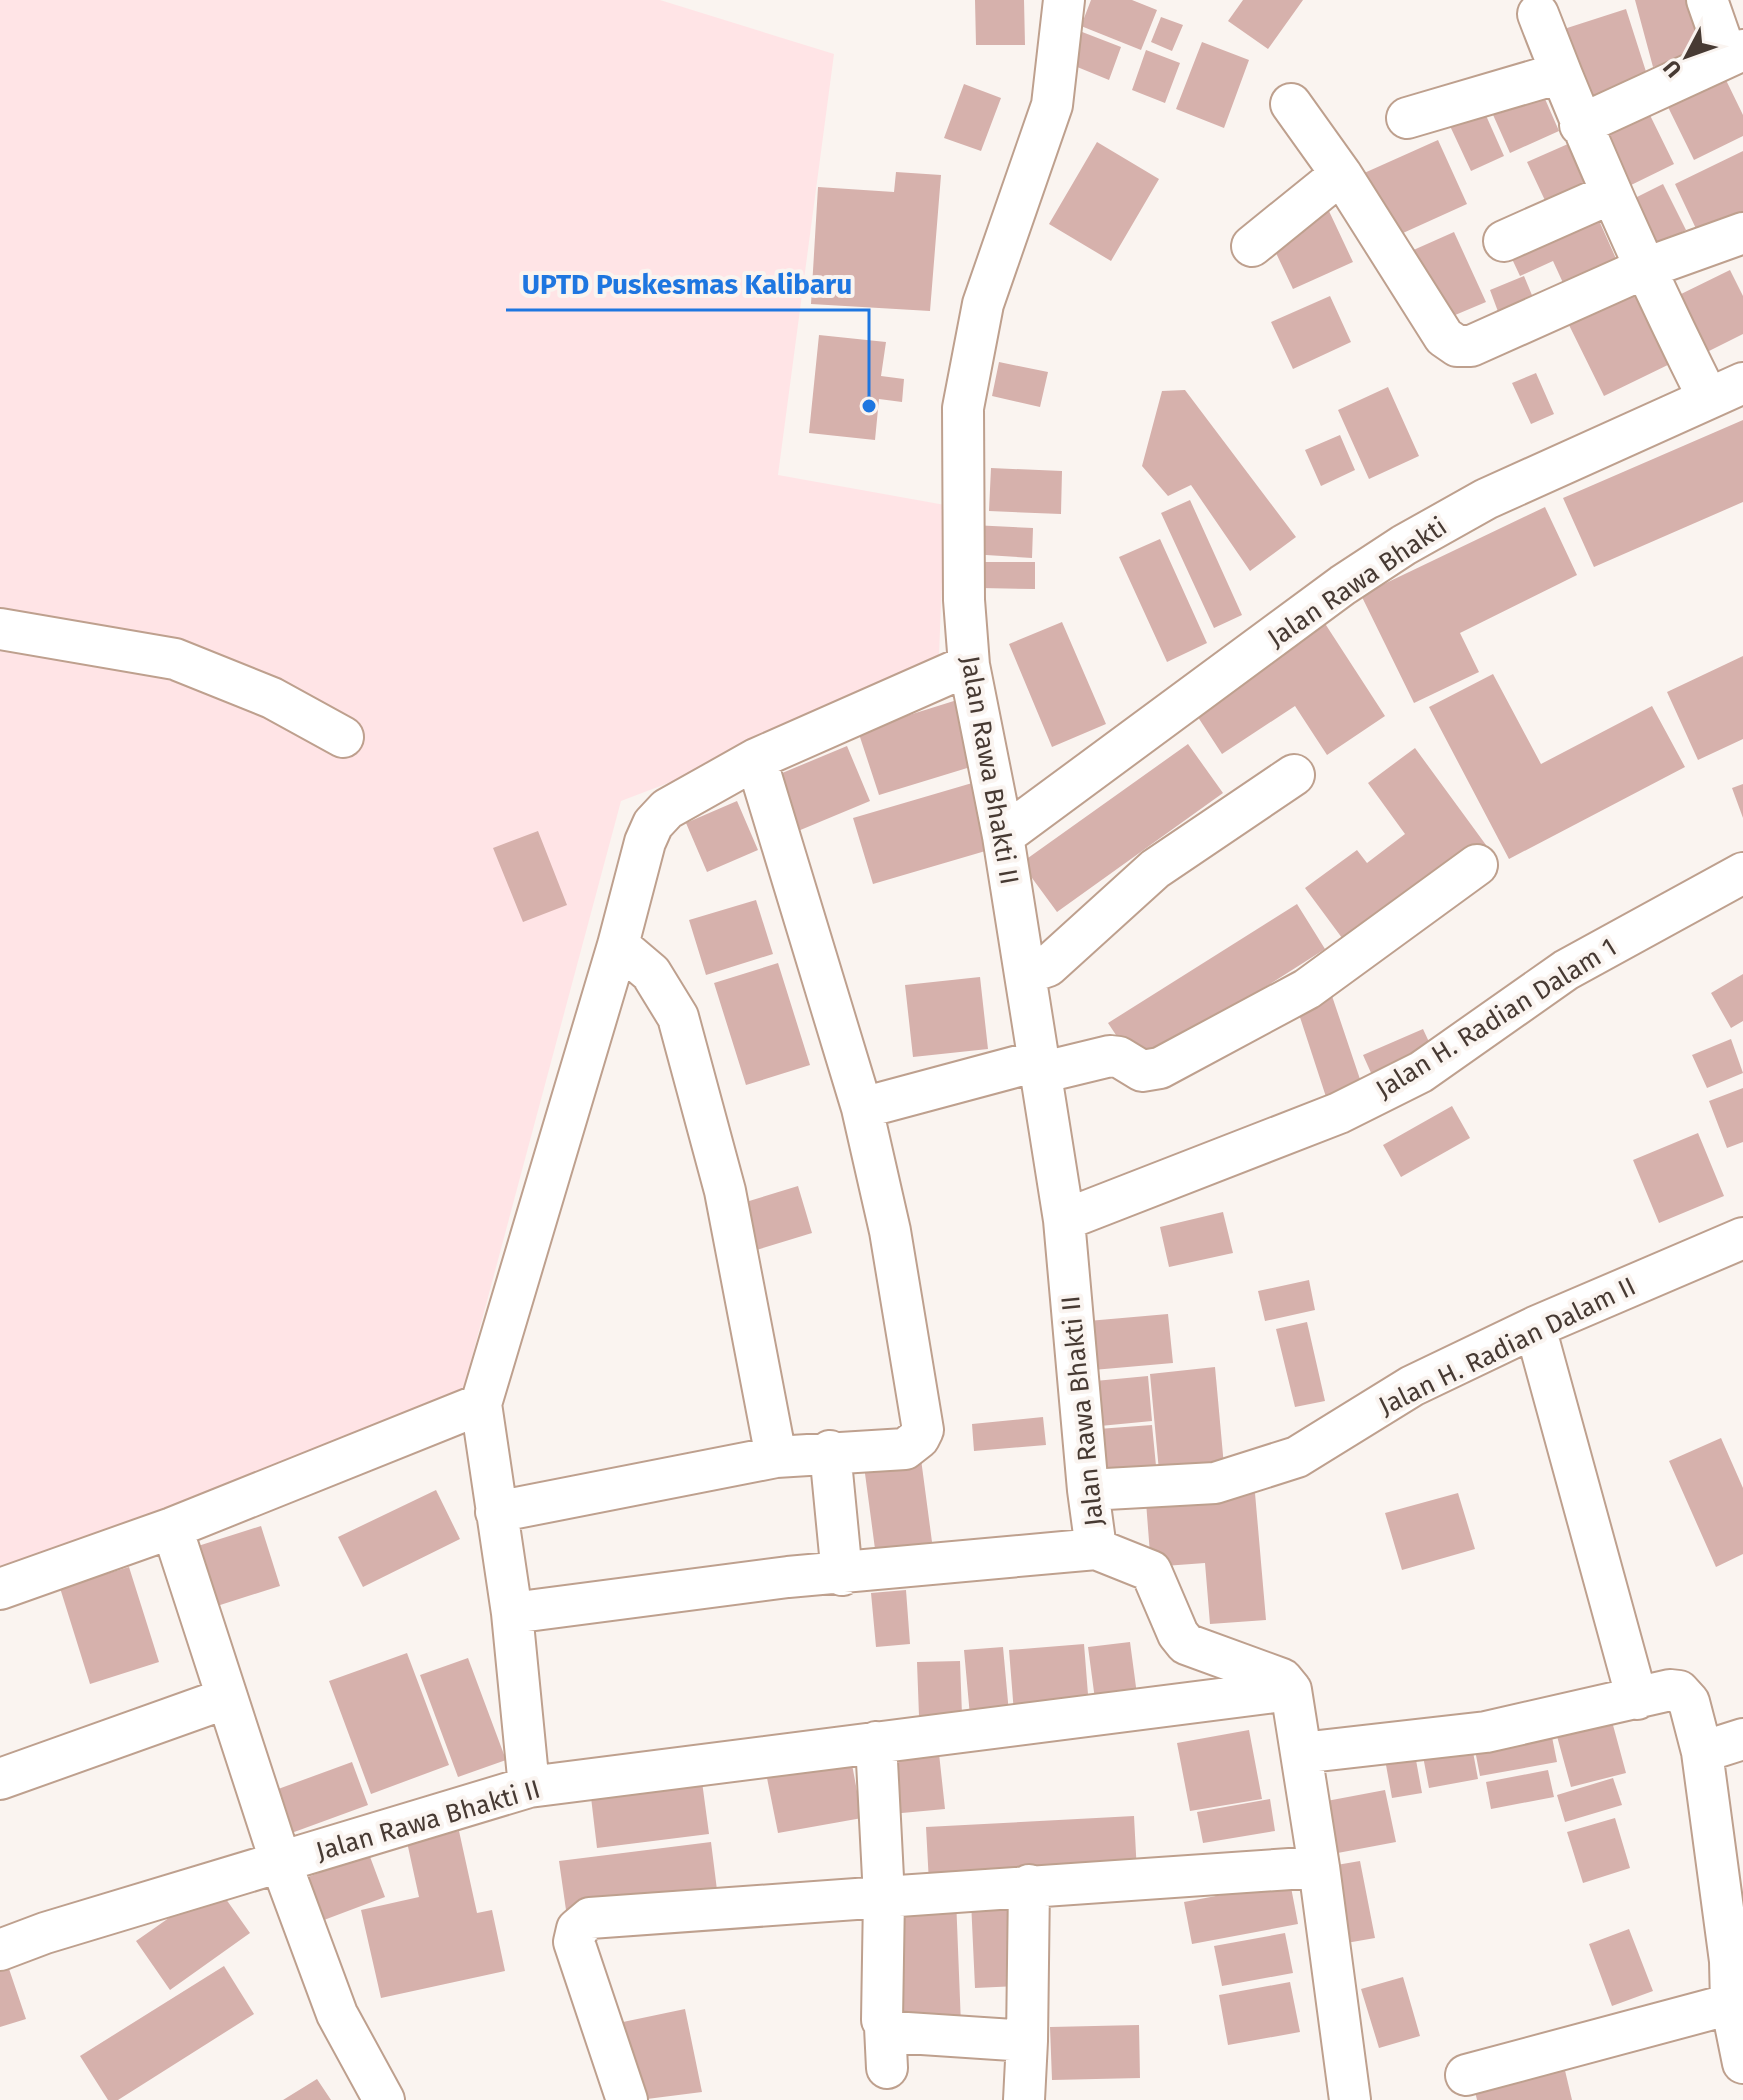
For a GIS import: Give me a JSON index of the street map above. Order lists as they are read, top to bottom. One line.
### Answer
{"streets":{"street":["Jalan Rawa Bhakti","Jalan Rawa Bhakti II","Jalan H. Radian Dalam 1","Jalan H. Radian Dalam II"]},"crossings":[["Jalan Rawa Bhakti","Jalan Rawa Bhakti II"],["Jalan Rawa Bhakti II","Jalan H. Radian Dalam 1"],["Jalan Rawa Bhakti II","Jalan H. Radian Dalam II"]],"places":["UPTD Puskesmas Kalibaru"],"north":"bottom left"}
